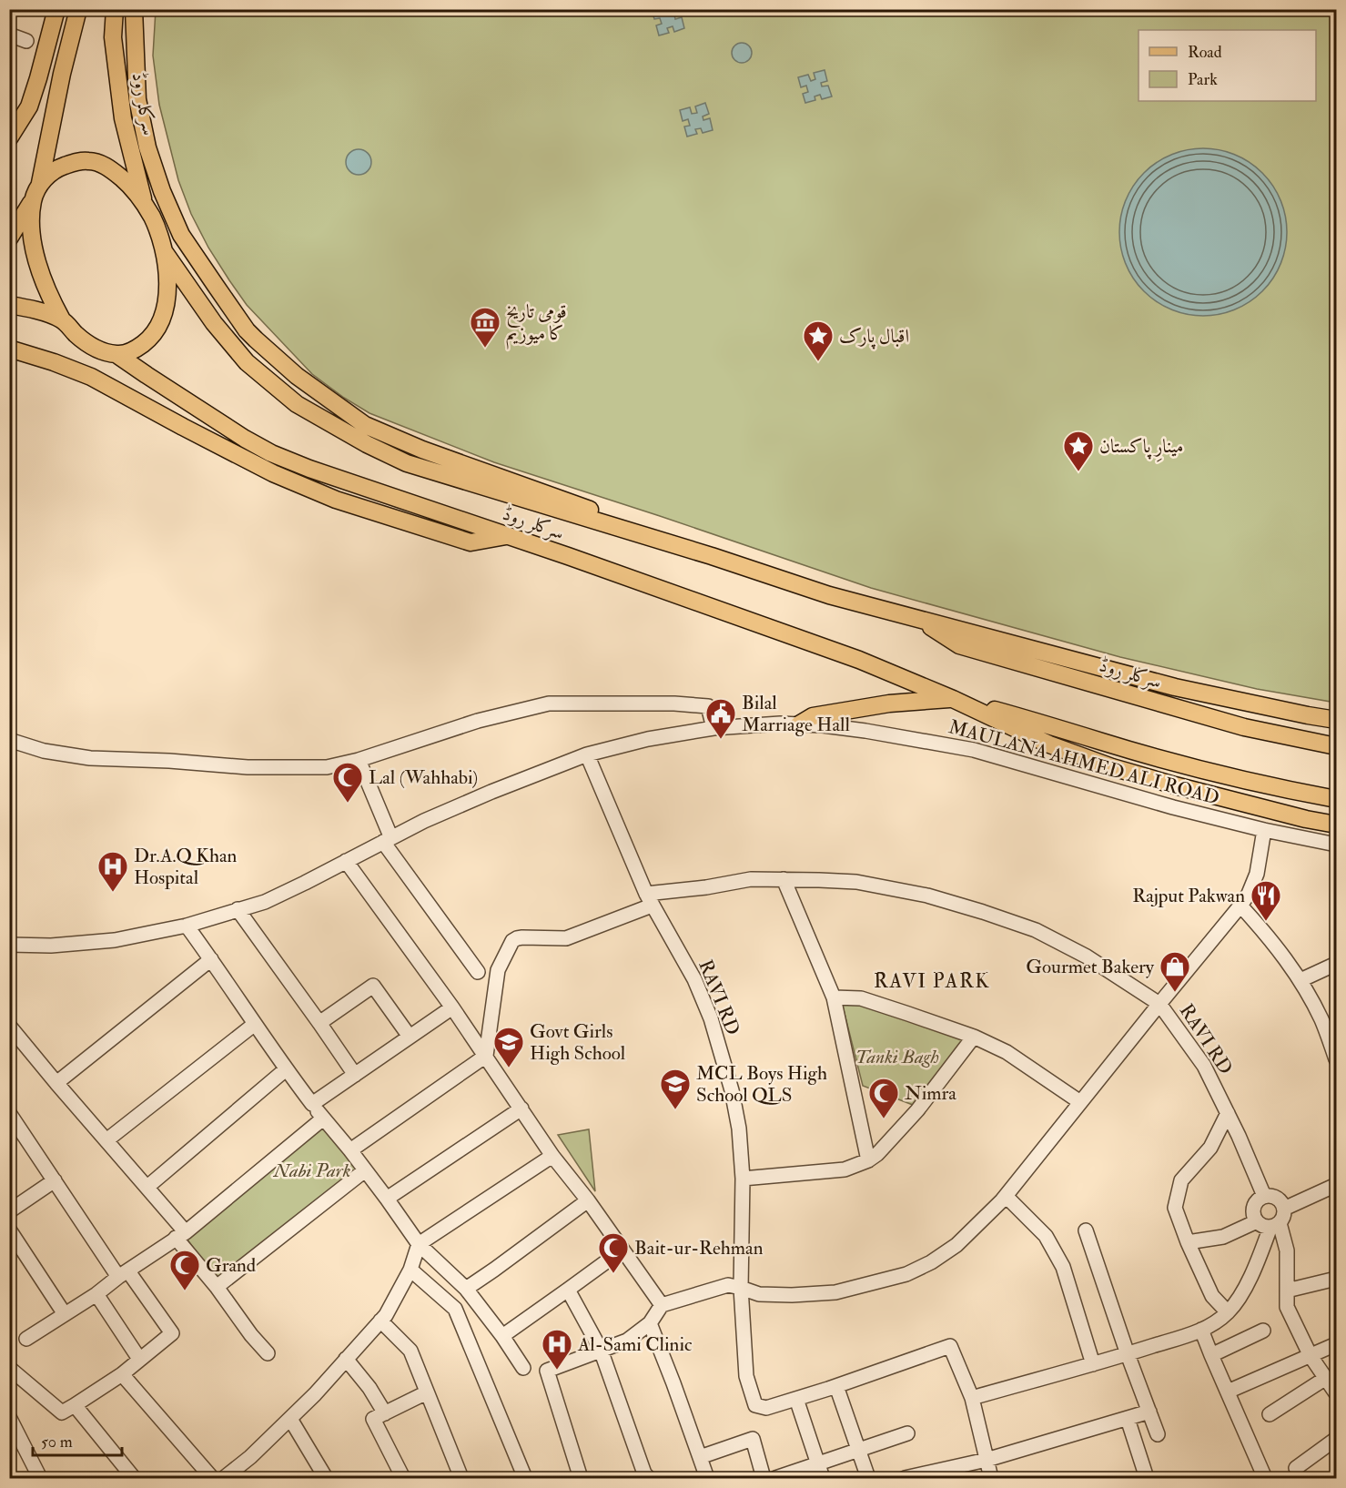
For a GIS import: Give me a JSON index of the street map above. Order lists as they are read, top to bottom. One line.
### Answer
{"streets":{"main road":["سرکلر روڈ"],"street":["MAULANA AHMED ALI ROAD","RAVI RD"]},"districts":["RAVI PARK"],"parks":["Tanki Bagh","Nabi Park"],"places":{"museum":["قومی تاریخ کا میوزیم"],"place":["اقبال پارک","مینارِ پاکستان"],"public building":["Bilal Marriage Hall"],"mosque":["Lal (Wahhabi)","Nimra","Bait-ur-Rehman","Grand"],"hospital":["Dr.A.Q Khan Hospital","Al-Sami Clinic"],"restaurant":["Rajput Pakwan"],"shop":["Gourmet Bakery"],"school or university":["Govt Girls High School","MCL Boys High School QLS"]},"legend":["Road","Park"],"scale_bar":"50 m"}
